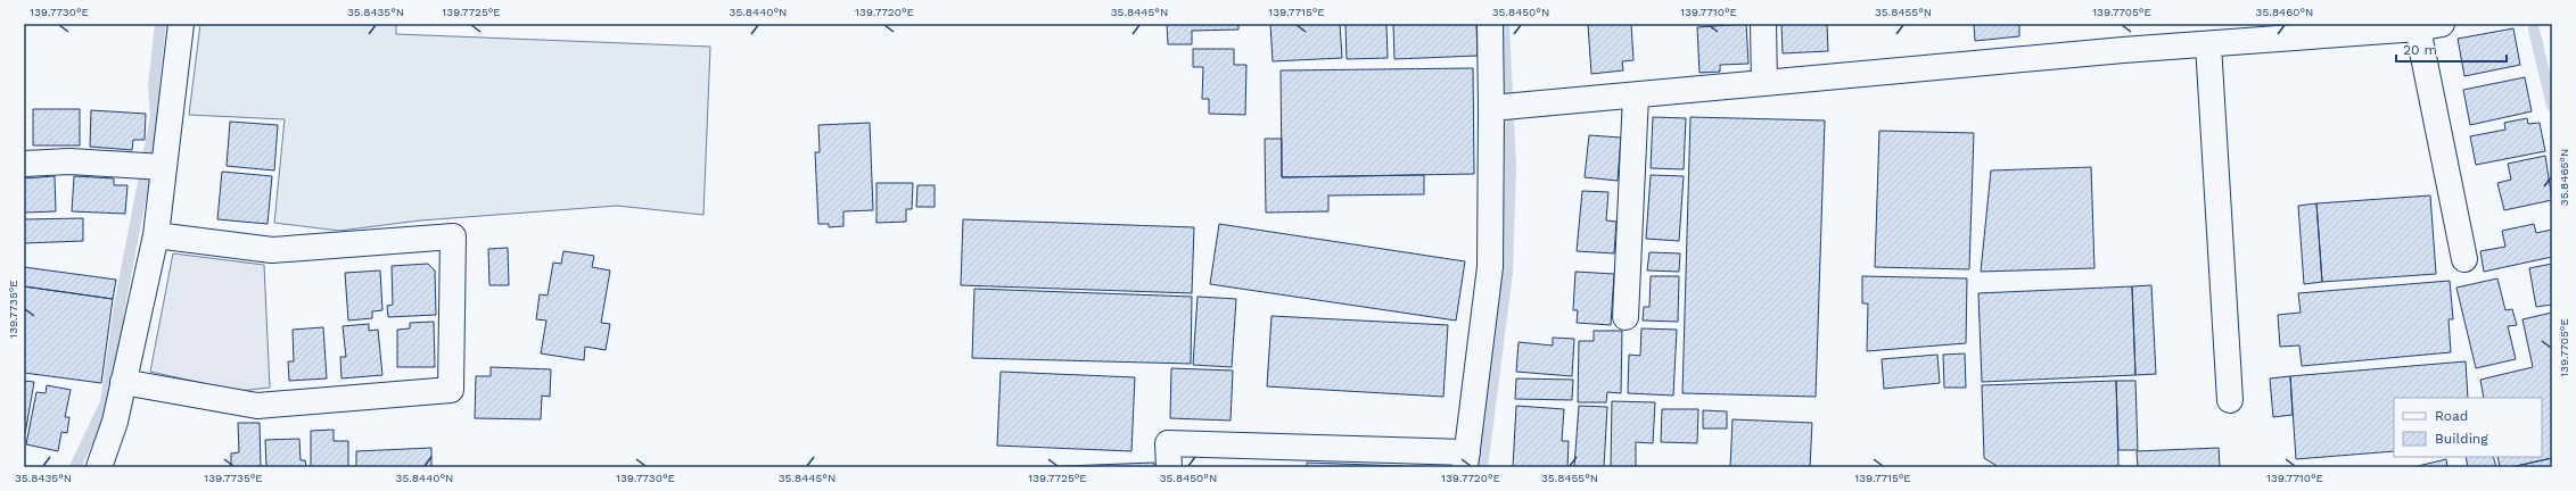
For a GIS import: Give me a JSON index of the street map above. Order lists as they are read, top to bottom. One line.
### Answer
{"legend":["Road","Building"],"scale_bar":"20 m","coordinates":["139.7730°E","35.8435°N","139.7725°E","35.8440°N","139.7720°E","35.8445°N","139.7715°E","35.8450°N","139.7710°E","35.8455°N","139.7705°E","35.8460°N","35.8465°N","139.7735°E"]}
